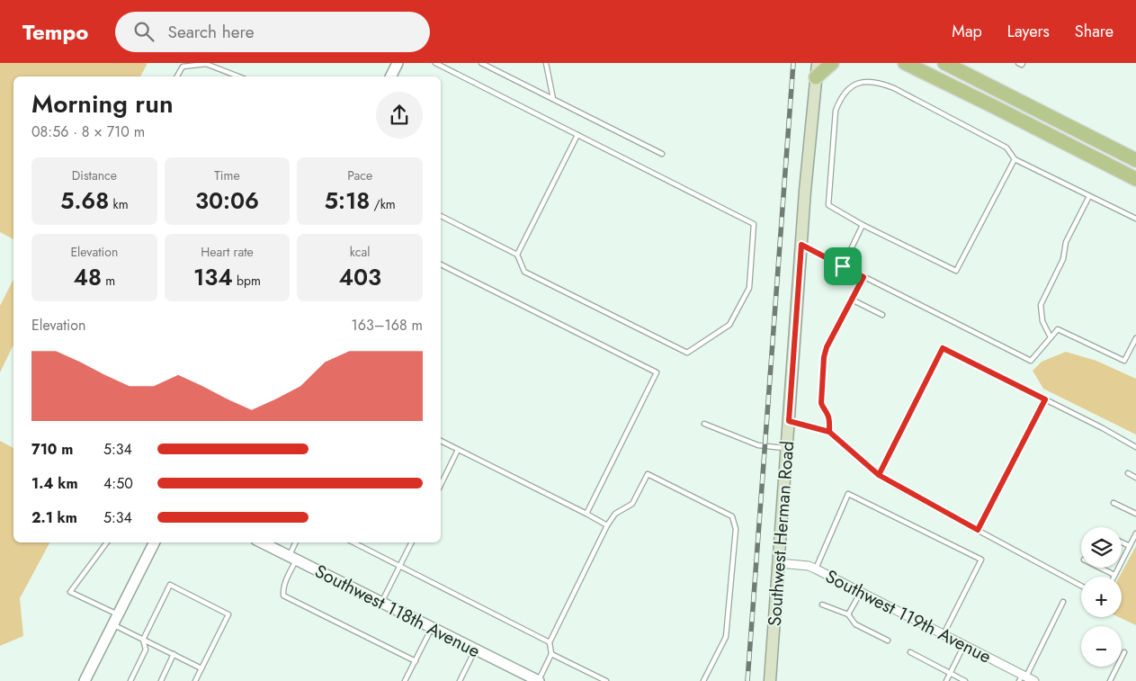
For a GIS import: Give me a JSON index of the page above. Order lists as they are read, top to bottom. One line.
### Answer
{"streets":{"main road":["Southwest Herman Road"],"street":["Southwest 118th Avenue","Southwest 119th Avenue"]},"crossings":[["Southwest Herman Road","Southwest 119th Avenue"]],"page":{"header":"Tempo","search":"Search here","nav":["Map","Layers","Share"],"heading":["Morning run","08:56 · 8 × 710 m"],"stats":[["Distance","5.68 km"],["Time","30:06"],["Pace","5:18 /km"],["Elevation","48 m"],["Heart rate","134 bpm"],["kcal","403"]],"chart":["Elevation","163–168 m"],"list":[{"name":"710 m","note":"5:34"},{"name":"1.4 km","note":"4:50"},{"name":"2.1 km","note":"5:34"}],"map_buttons":["+","−"]}}
